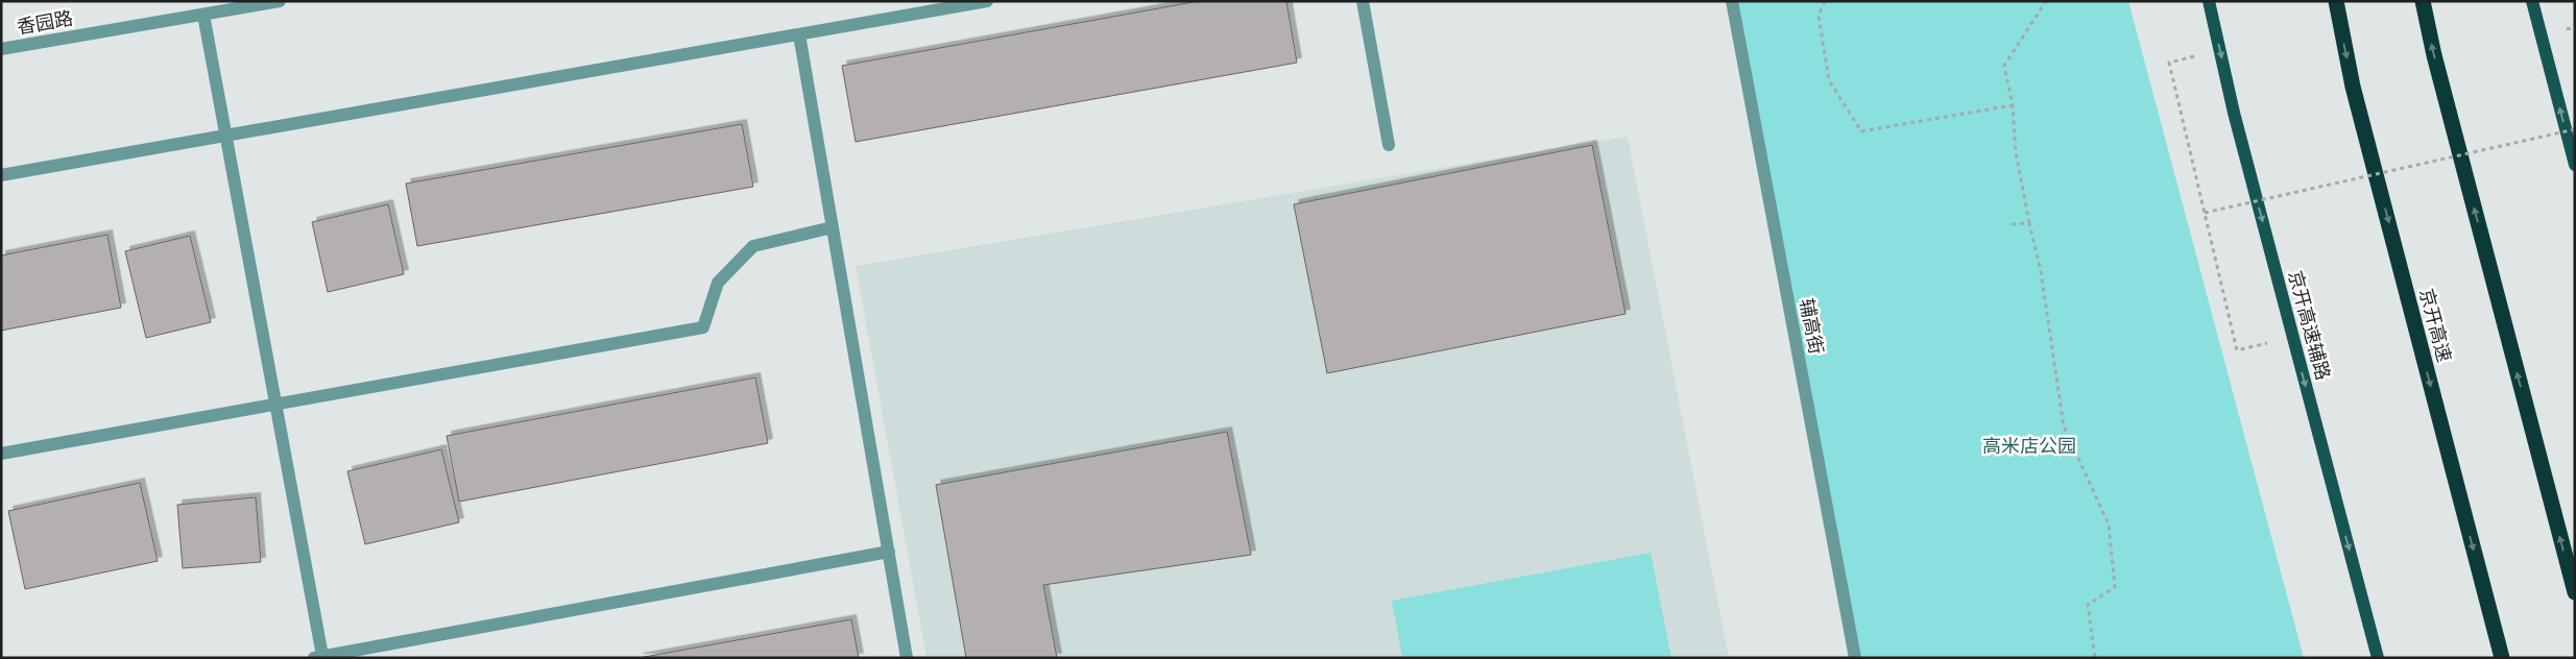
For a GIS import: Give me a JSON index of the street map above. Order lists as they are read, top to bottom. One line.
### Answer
{"streets":{"highway":["京开高速"],"main road":["京开高速辅路"],"street":["香园路","辅高街"]},"one_way":["京开高速辅路"],"parks":["高米店公园"]}
